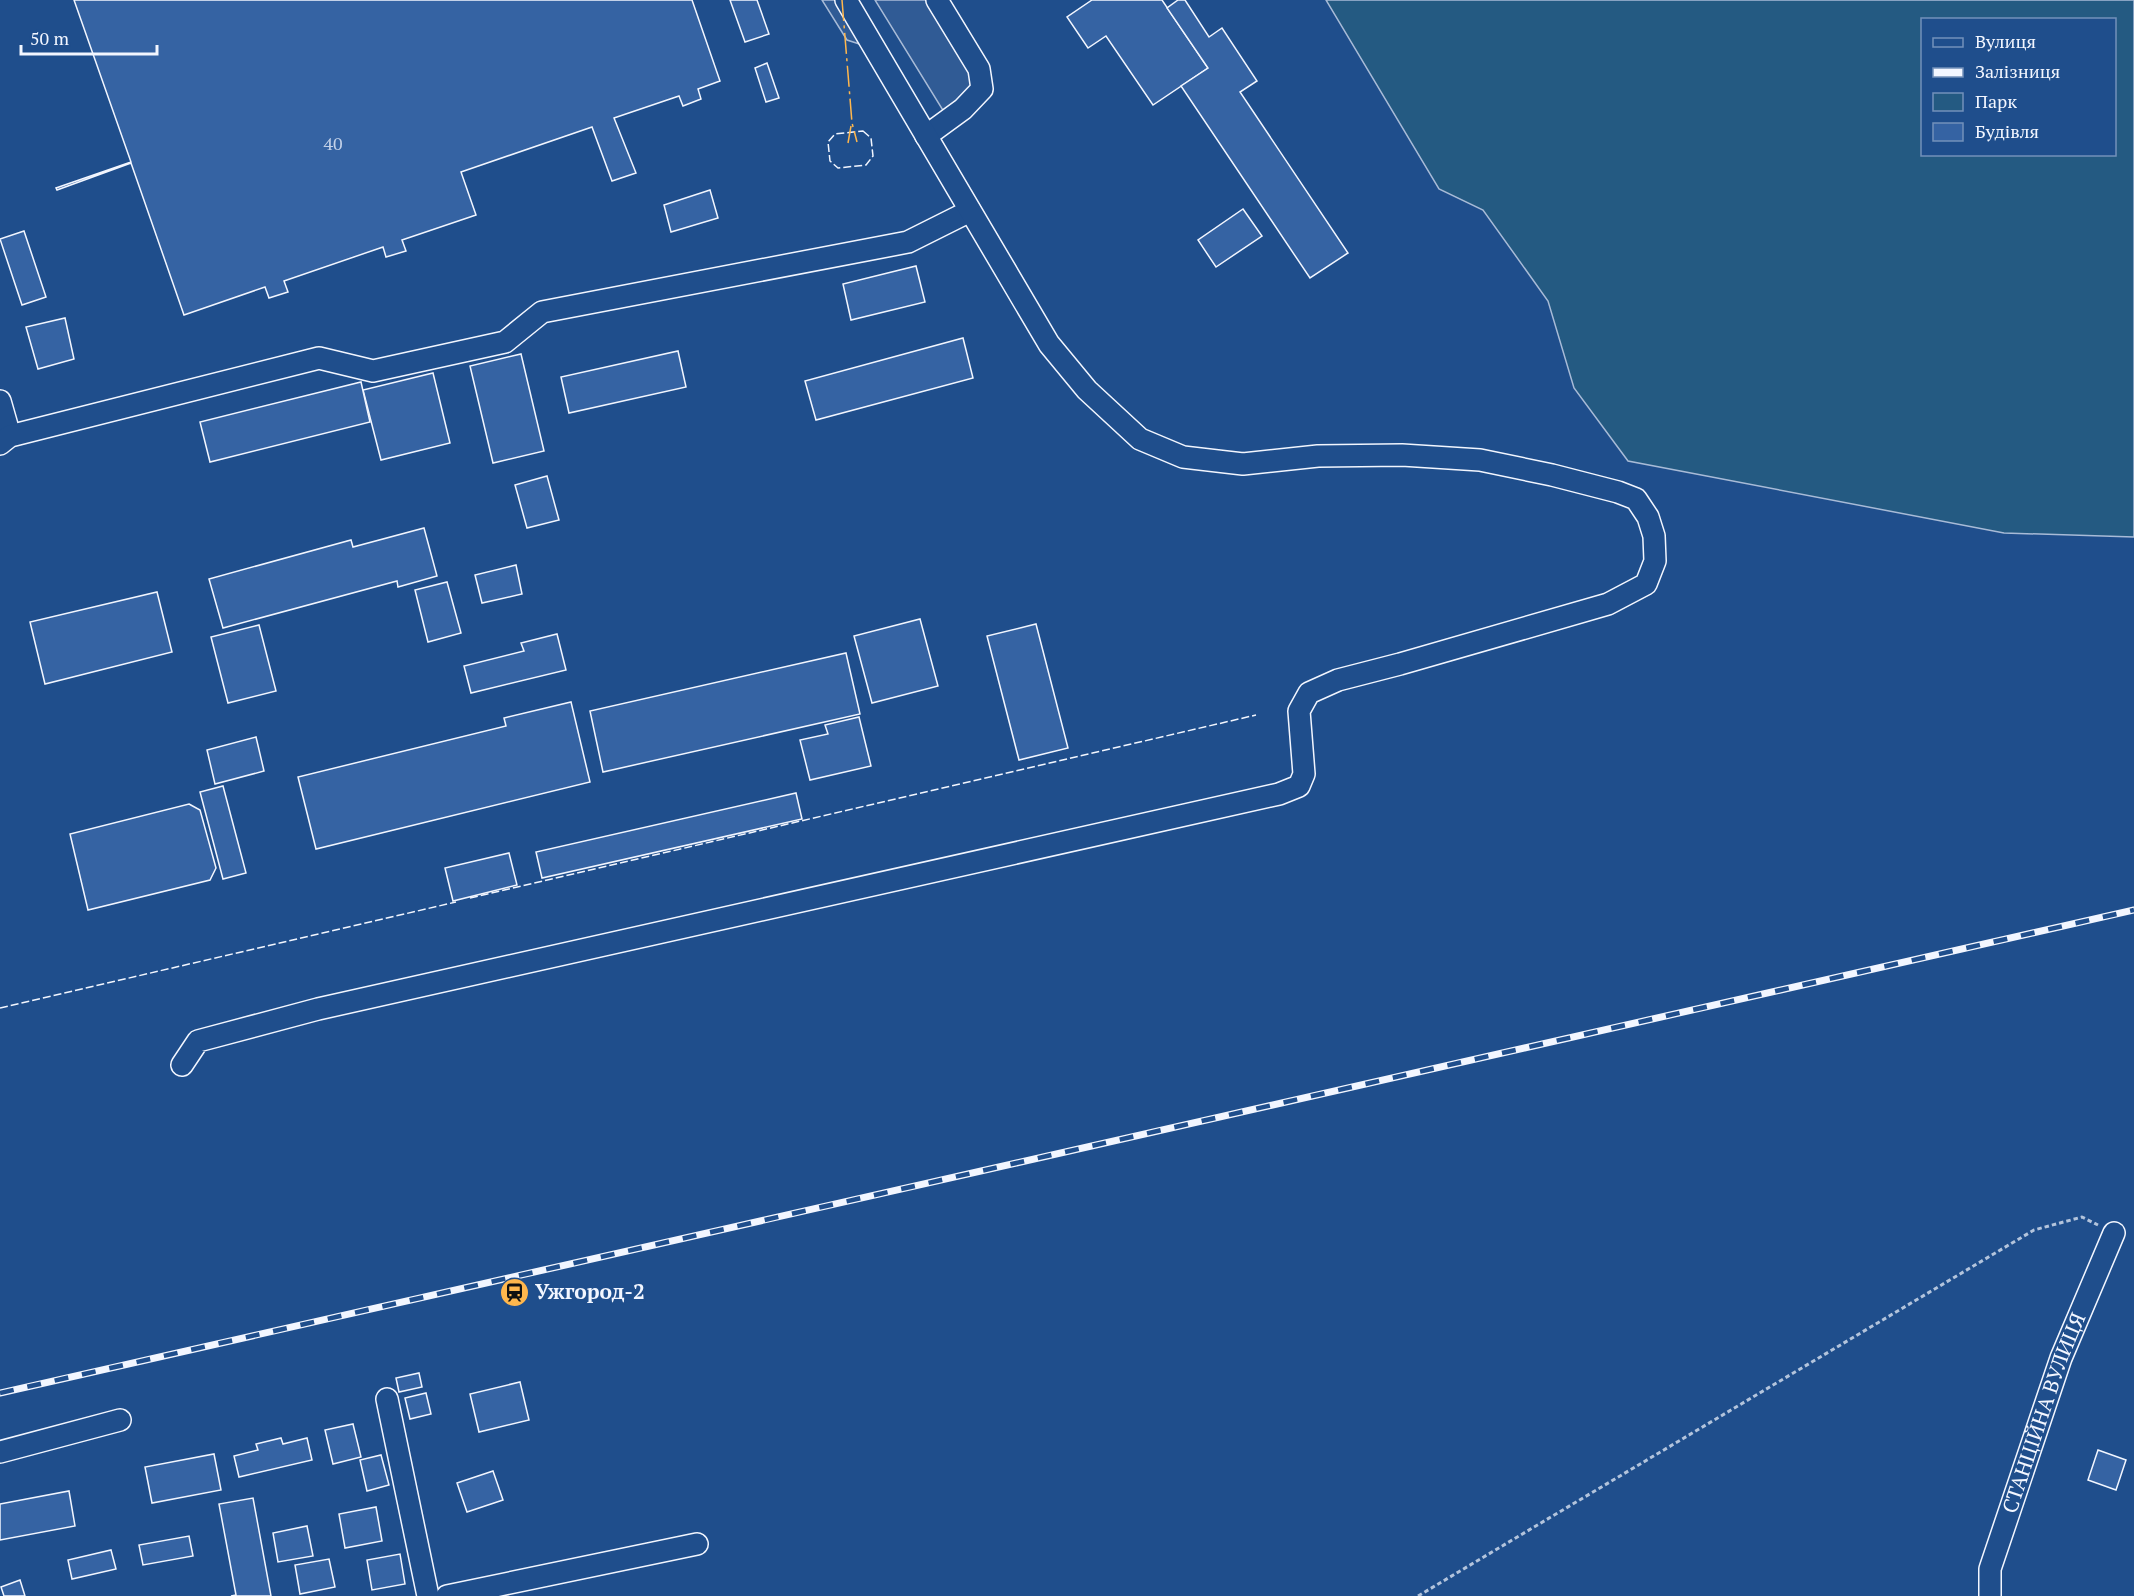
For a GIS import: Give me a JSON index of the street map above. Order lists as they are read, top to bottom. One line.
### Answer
{"streets":{"street":["СТАНЦІЙНА ВУЛИЦЯ"]},"places":{"station":["Ужгород-2"]},"house_numbers":["40"],"legend":["Вулиця","Залізниця","Парк","Будівля"],"scale_bar":"50 m"}
